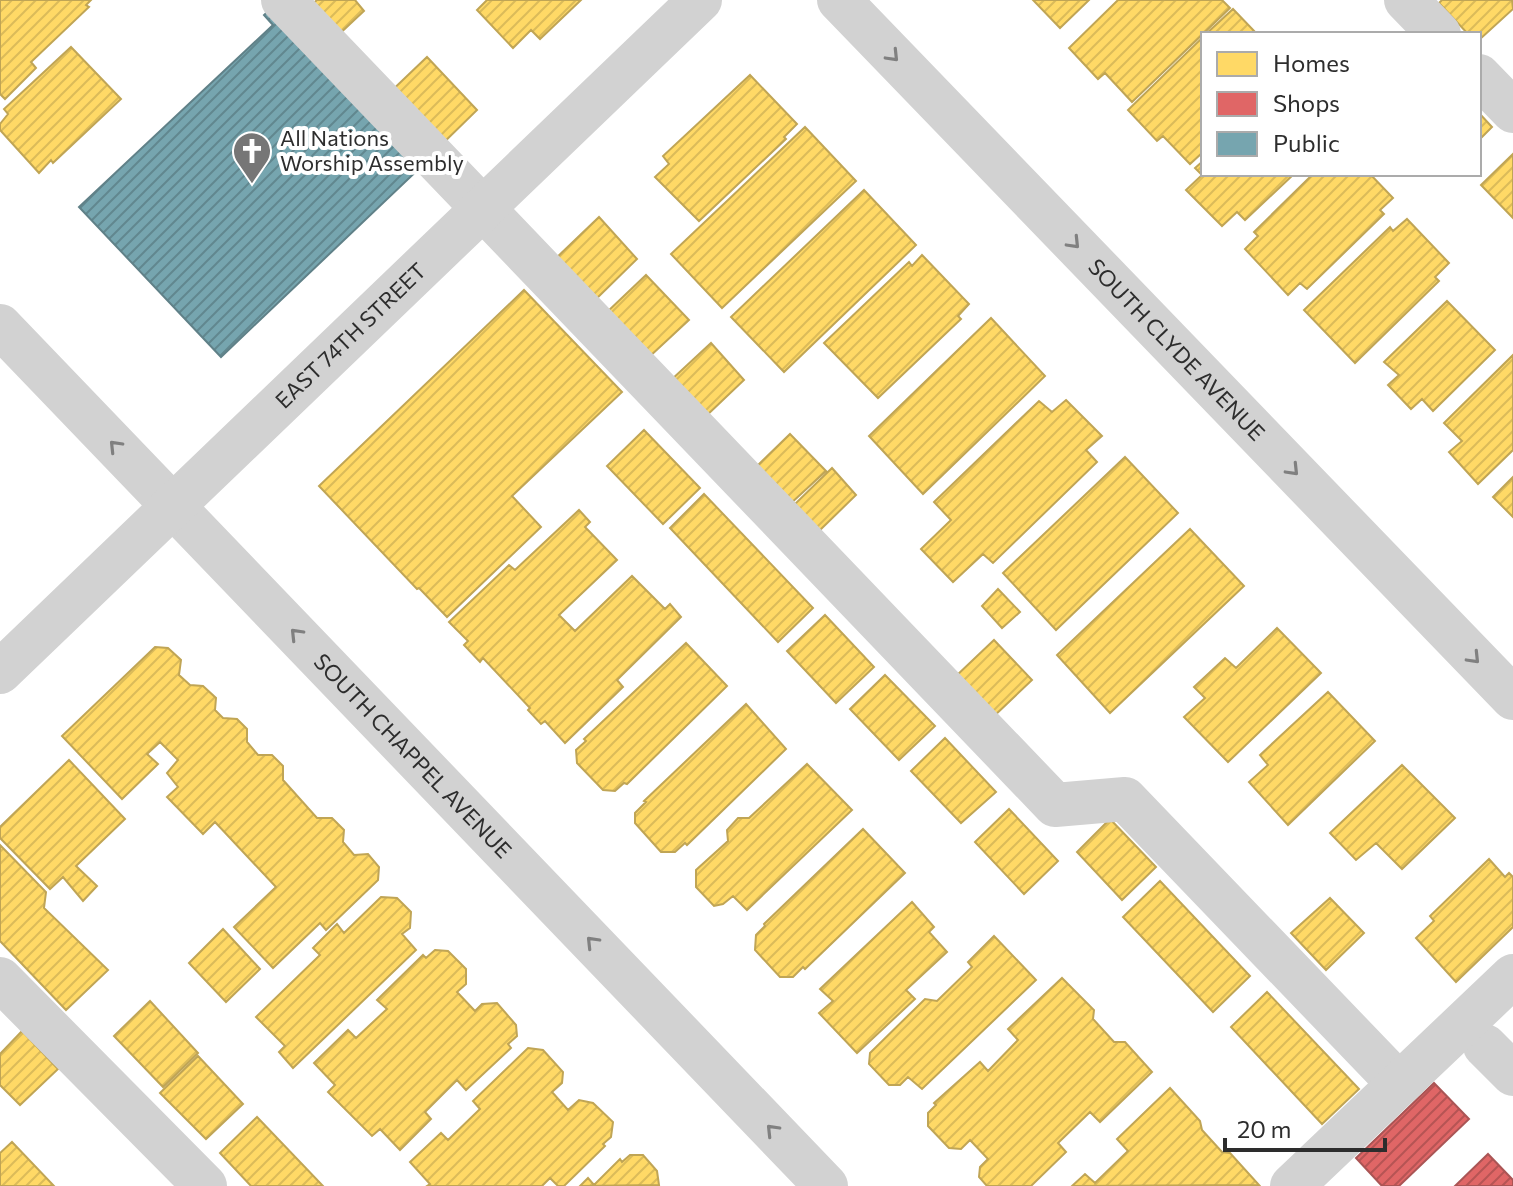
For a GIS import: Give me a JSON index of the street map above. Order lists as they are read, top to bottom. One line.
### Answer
{"streets":{"street":["EAST 74TH STREET","SOUTH CLYDE AVENUE","SOUTH CHAPPEL AVENUE"]},"crossings":[["EAST 74TH STREET","SOUTH CHAPPEL AVENUE"]],"one_way":["SOUTH CLYDE AVENUE","SOUTH CHAPPEL AVENUE"],"places":{"church":["All Nations Worship Assembly"]},"legend":["Homes","Shops","Public"],"scale_bar":"20 m"}
